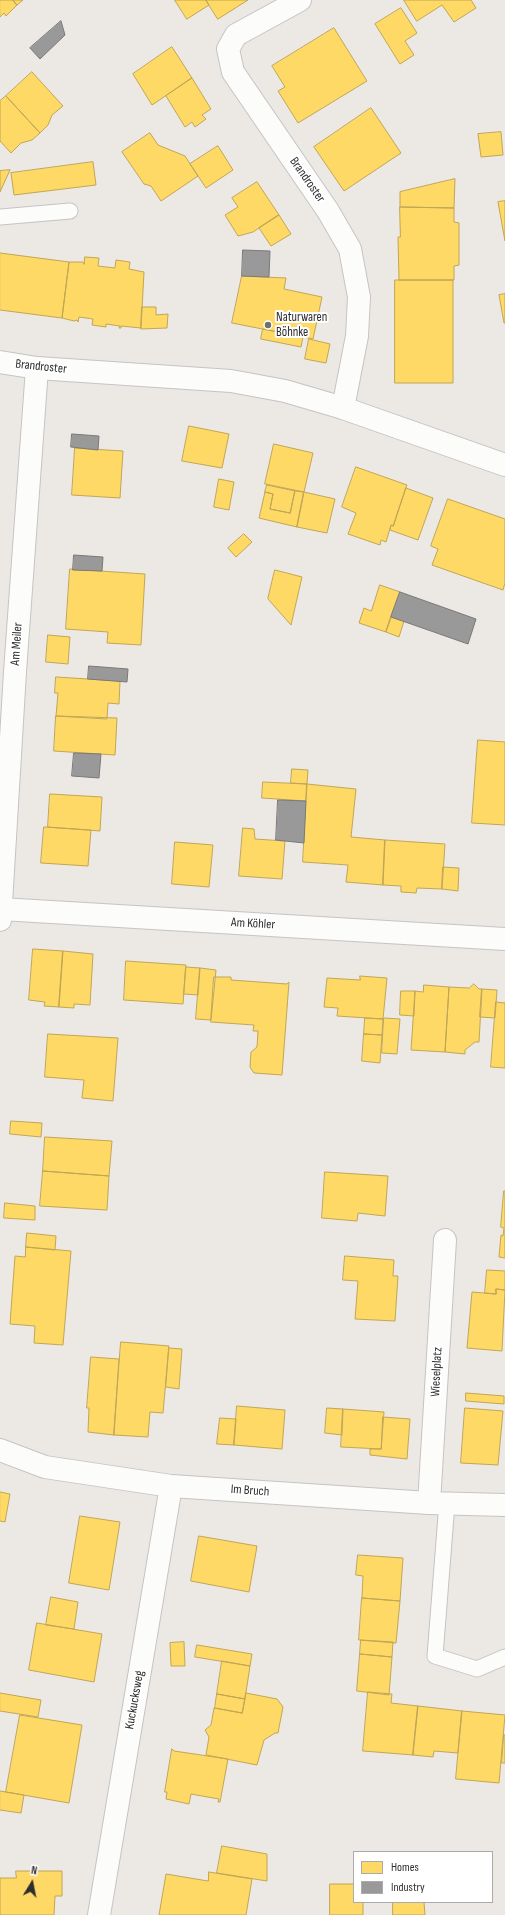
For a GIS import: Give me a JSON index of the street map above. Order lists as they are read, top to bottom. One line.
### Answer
{"streets":{"street":["Brandroster","Am Meiler","Am Köhler","Wieselplatz","Im Bruch","Kuckucksweg"]},"crossings":[["Brandroster","Am Meiler"],["Am Meiler","Am Köhler"],["Wieselplatz","Im Bruch"],["Im Bruch","Kuckucksweg"]],"places":["Naturwaren Böhnke"],"legend":["Homes","Industry"],"north":"top"}
